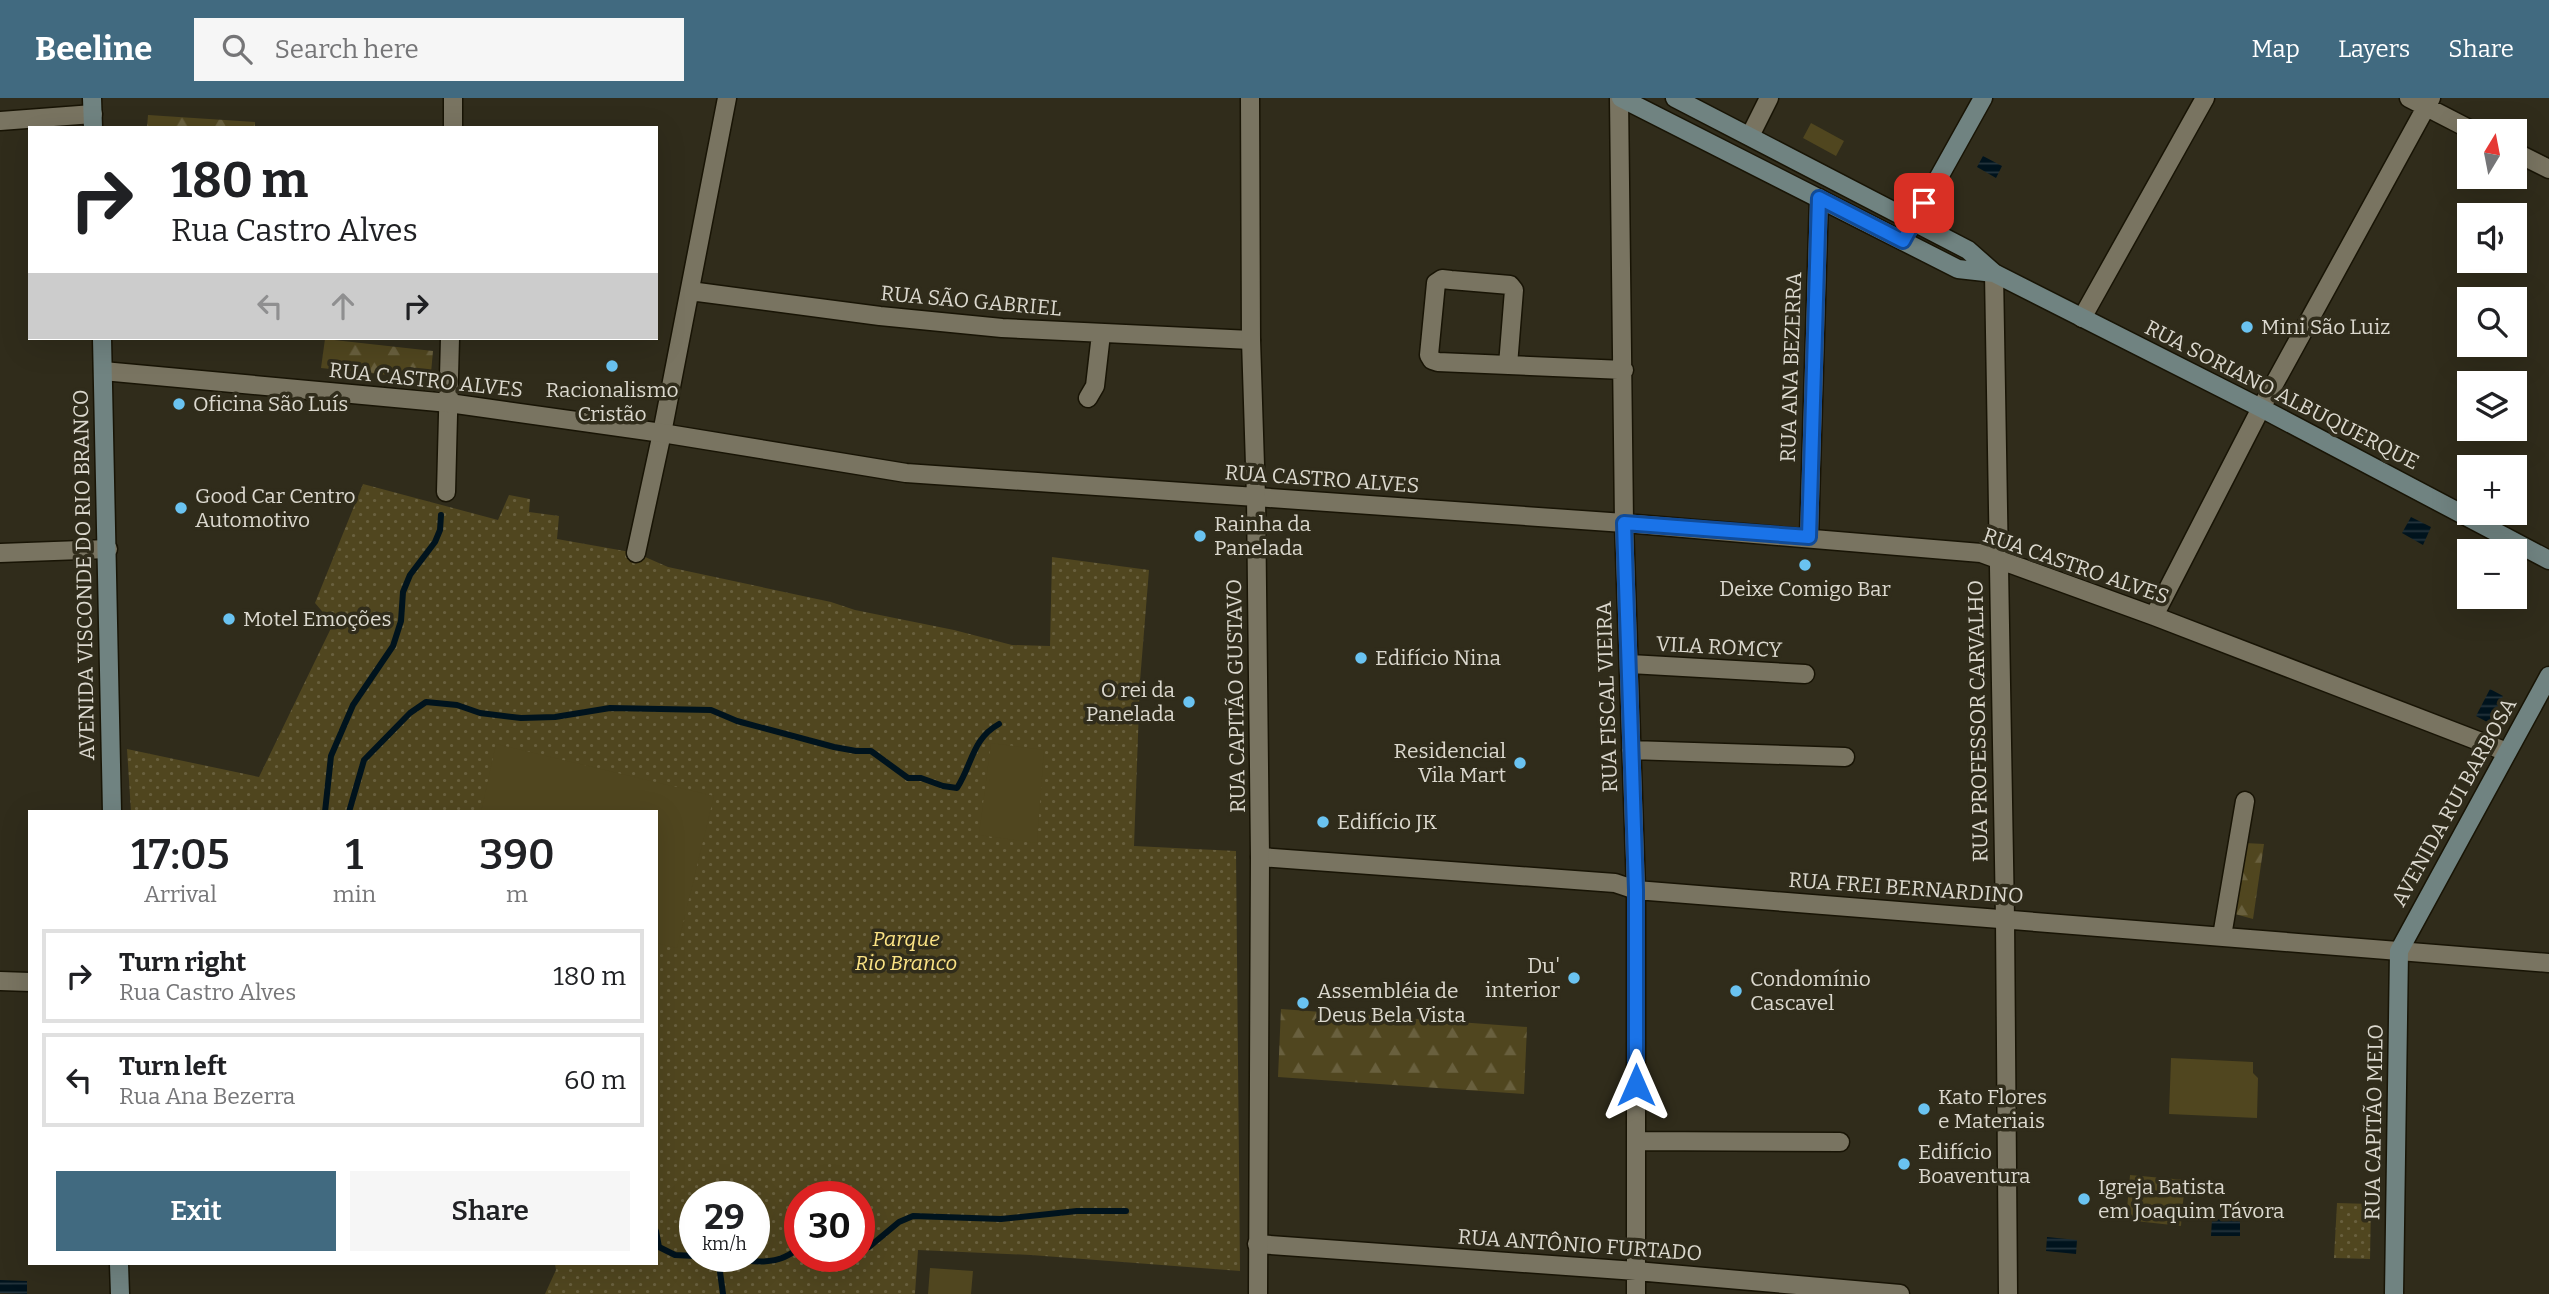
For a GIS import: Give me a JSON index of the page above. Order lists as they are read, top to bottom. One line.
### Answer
{"streets":{"main road":["RUA SORIANO ALBUQUERQUE","AVENIDA VISCONDE DO RIO BRANCO","AVENIDA RUI BARBOSA","RUA CAPITÃO MELO"],"street":["RUA SÃO GABRIEL","RUA ANA BEZERRA","RUA CASTRO ALVES","VILA ROMCY","RUA CAPITÃO GUSTAVO","RUA FISCAL VIEIRA","RUA PROFESSOR CARVALHO","RUA FREI BERNARDINO","RUA ANTÔNIO FURTADO"]},"crossings":[["RUA SÃO GABRIEL","RUA CAPITÃO GUSTAVO"],["RUA ANA BEZERRA","RUA CASTRO ALVES"],["RUA ANA BEZERRA","RUA SORIANO ALBUQUERQUE"],["RUA CASTRO ALVES","AVENIDA VISCONDE DO RIO BRANCO"],["RUA CASTRO ALVES","RUA CAPITÃO GUSTAVO"],["RUA CASTRO ALVES","RUA FISCAL VIEIRA"],["RUA CASTRO ALVES","RUA PROFESSOR CARVALHO"],["RUA CASTRO ALVES","AVENIDA RUI BARBOSA"],["RUA SORIANO ALBUQUERQUE","RUA FISCAL VIEIRA"],["RUA SORIANO ALBUQUERQUE","RUA PROFESSOR CARVALHO"],["VILA ROMCY","RUA FISCAL VIEIRA"],["RUA CAPITÃO GUSTAVO","RUA FREI BERNARDINO"],["RUA CAPITÃO GUSTAVO","RUA ANTÔNIO FURTADO"],["RUA FISCAL VIEIRA","RUA FREI BERNARDINO"],["RUA FISCAL VIEIRA","RUA ANTÔNIO FURTADO"],["RUA PROFESSOR CARVALHO","RUA FREI BERNARDINO"],["AVENIDA RUI BARBOSA","RUA FREI BERNARDINO"],["AVENIDA RUI BARBOSA","RUA CAPITÃO MELO"],["RUA FREI BERNARDINO","RUA CAPITÃO MELO"]],"parks":["Parque Rio Branco"],"places":["Mini São Luiz","Racionalismo Cristão","Oficina São Luís","Good Car Centro Automotivo","Rainha da Panelada","Deixe Comigo Bar","Motel Emoções","Edifício Nina","O rei da Panelada","Residencial Vila Mart","Edifício JK","Du' interior","Condomínio Cascavel","Assembléia de Deus Bela Vista","Kato Flores e Materiais","Edifício Boaventura","Igreja Batista em Joaquim Távora"],"north":"top","page":{"header":"Beeline","search":"Search here","nav":["Map","Layers","Share"],"map_buttons":["+","−"],"turn":["180 m","Rua Castro Alves"],"eta":["17:05","Arrival","1","min","390","m"],"list":[{"name":"Turn right","note":"Rua Castro Alves","value":"180 m"},{"name":"Turn left","note":"Rua Ana Bezerra","value":"60 m"}],"buttons":["Exit","Share"],"speed":"29 km/h","limit":"30"}}
